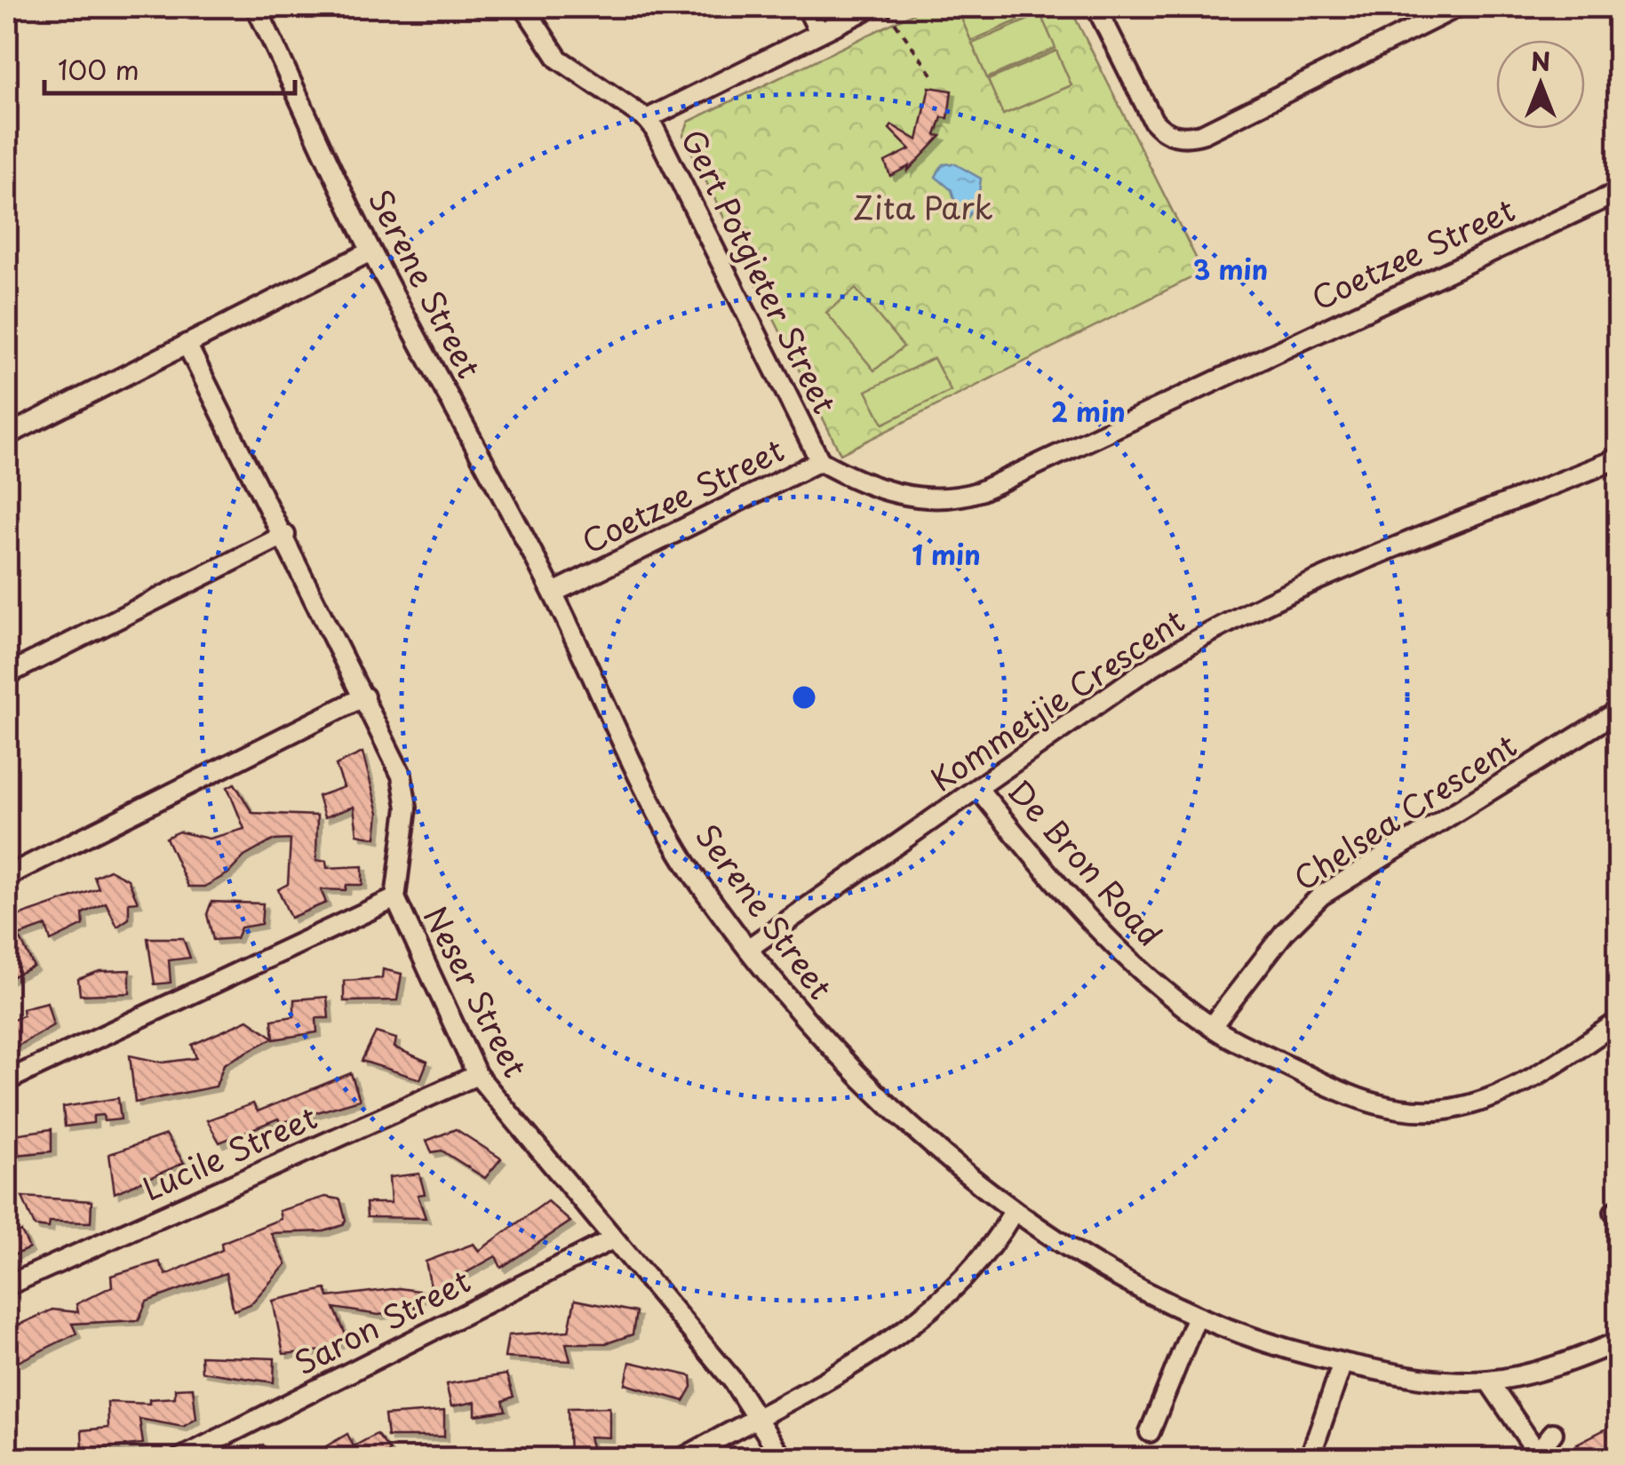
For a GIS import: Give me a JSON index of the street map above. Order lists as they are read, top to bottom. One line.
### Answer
{"streets":{"street":["Coetzee Street","Gert Potgieter Street","Serene Street","Kommetjie Crescent","Chelsea Crescent","De Bron Road","Neser Street","Lucile Street","Saron Street"]},"crossings":[["Coetzee Street","Gert Potgieter Street"],["Coetzee Street","Serene Street"],["Serene Street","Kommetjie Crescent"],["Kommetjie Crescent","De Bron Road"],["Chelsea Crescent","De Bron Road"],["Neser Street","Lucile Street"],["Neser Street","Saron Street"]],"parks":["Zita Park"],"scale_bar":"100 m","north":"top","rings":["3 min","2 min","1 min"]}
